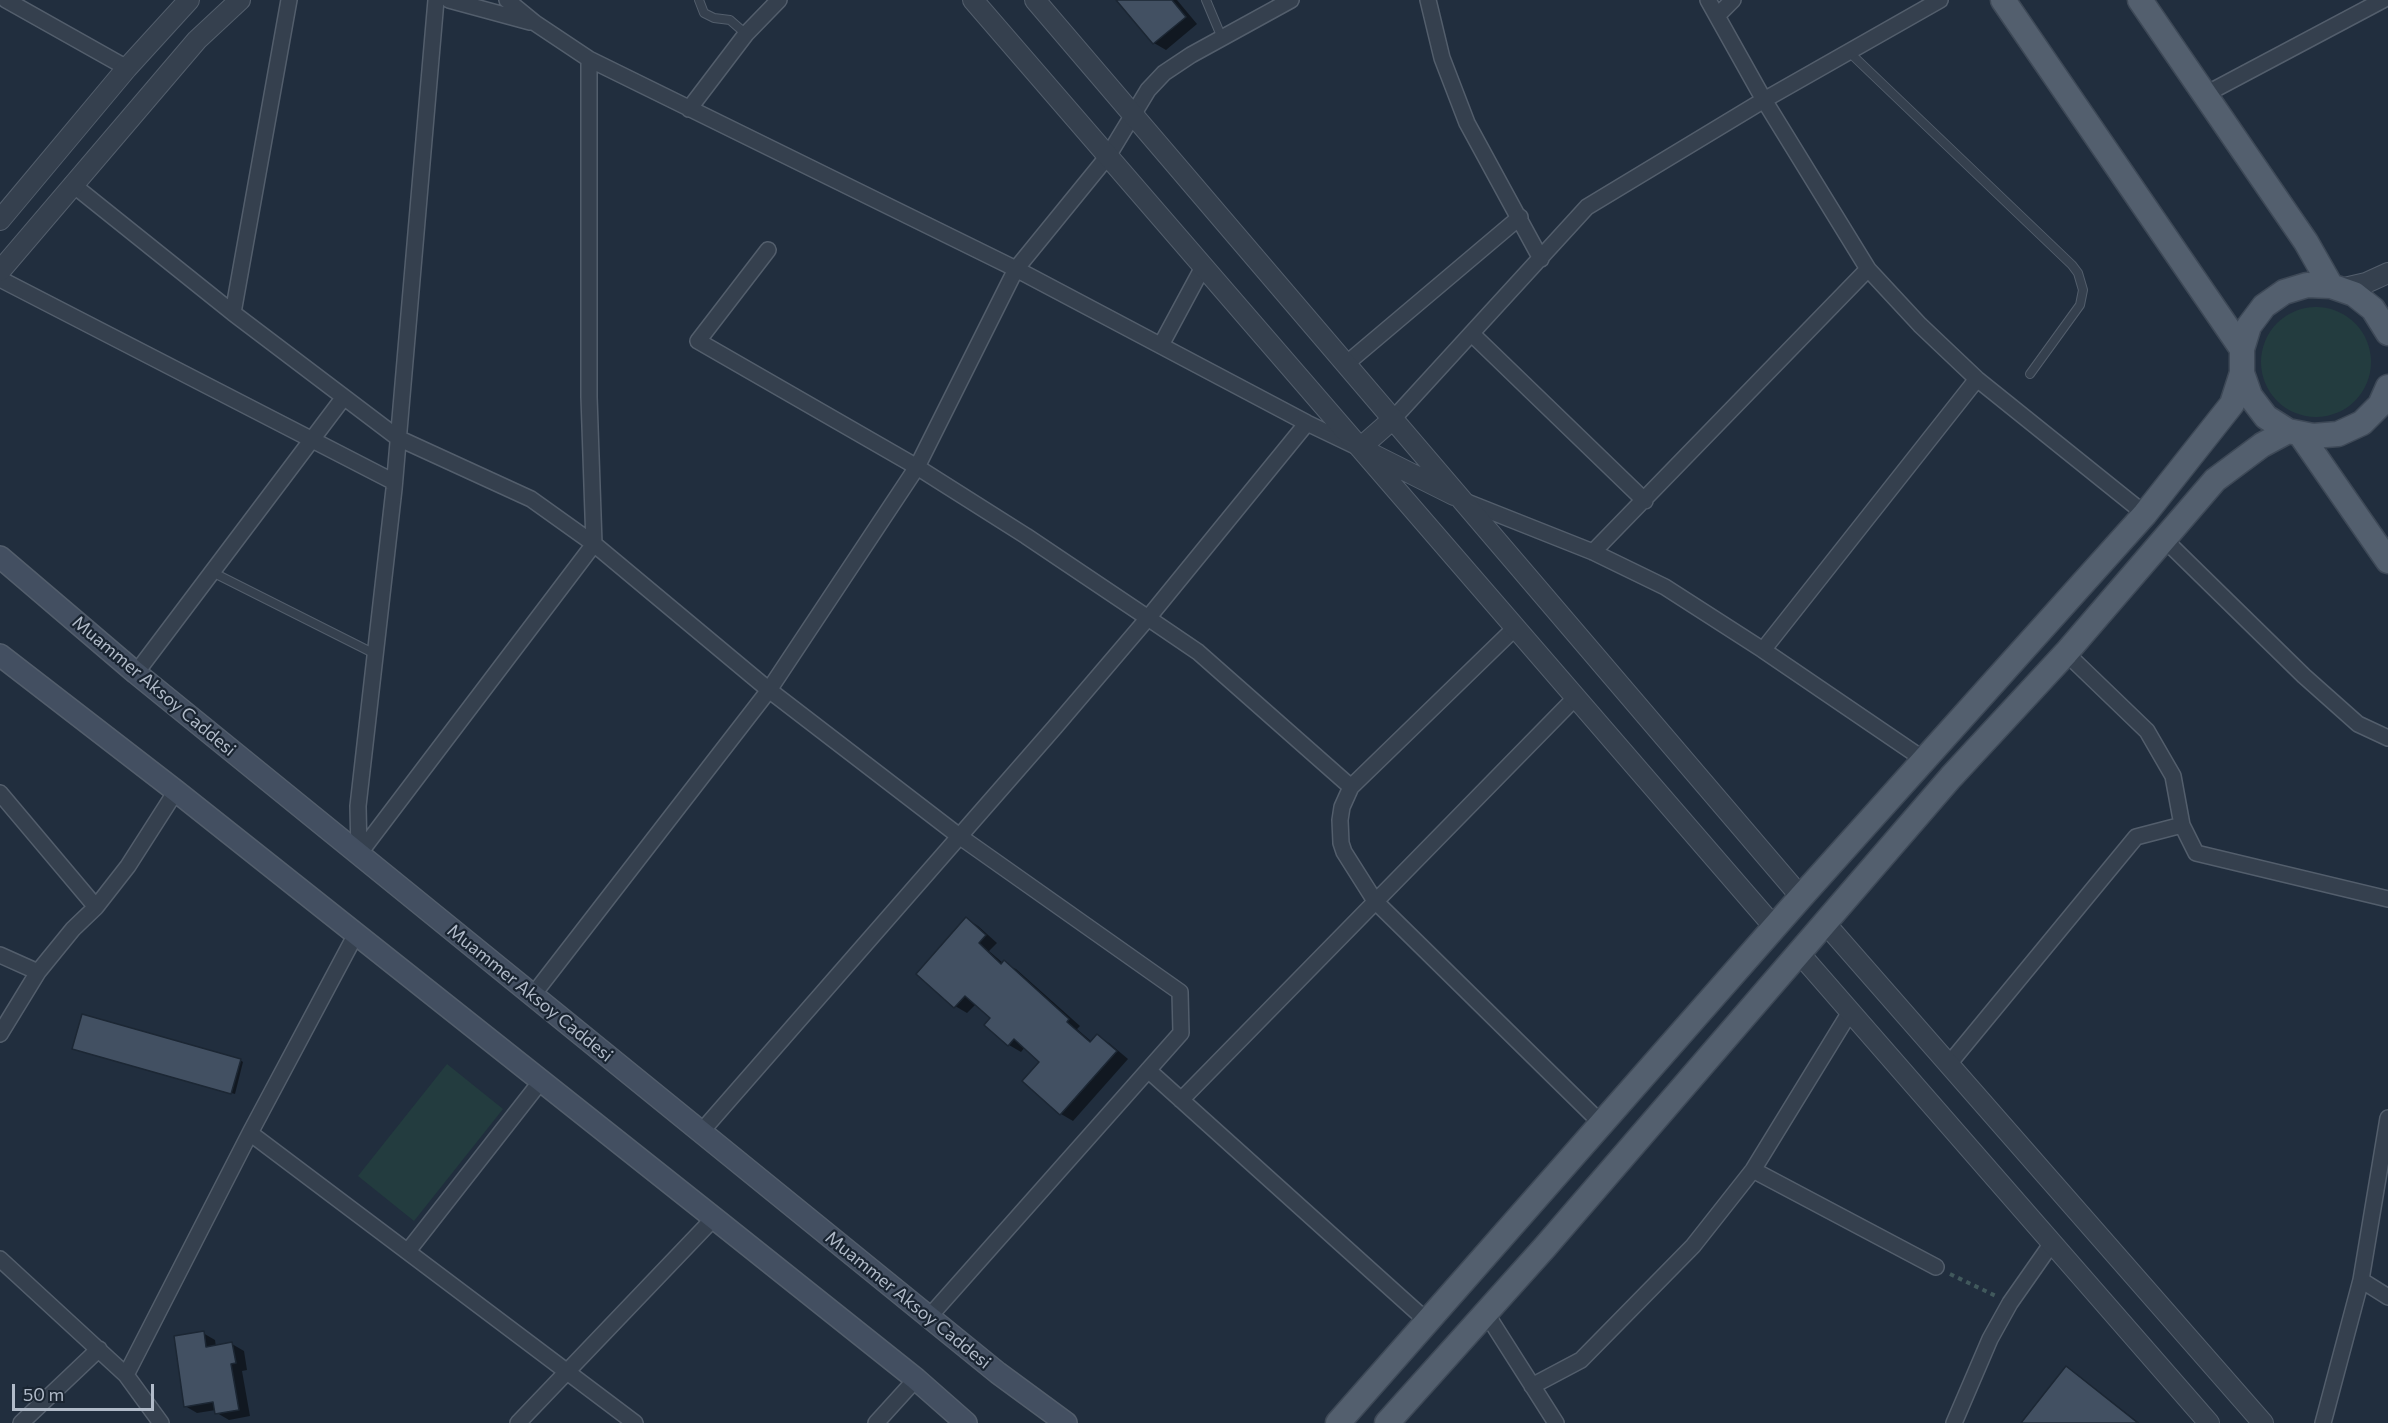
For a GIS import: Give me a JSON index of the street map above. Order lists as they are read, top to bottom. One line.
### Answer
{"streets":{"main road":["Muammer Aksoy Caddesi"]},"scale_bar":"50 m"}
